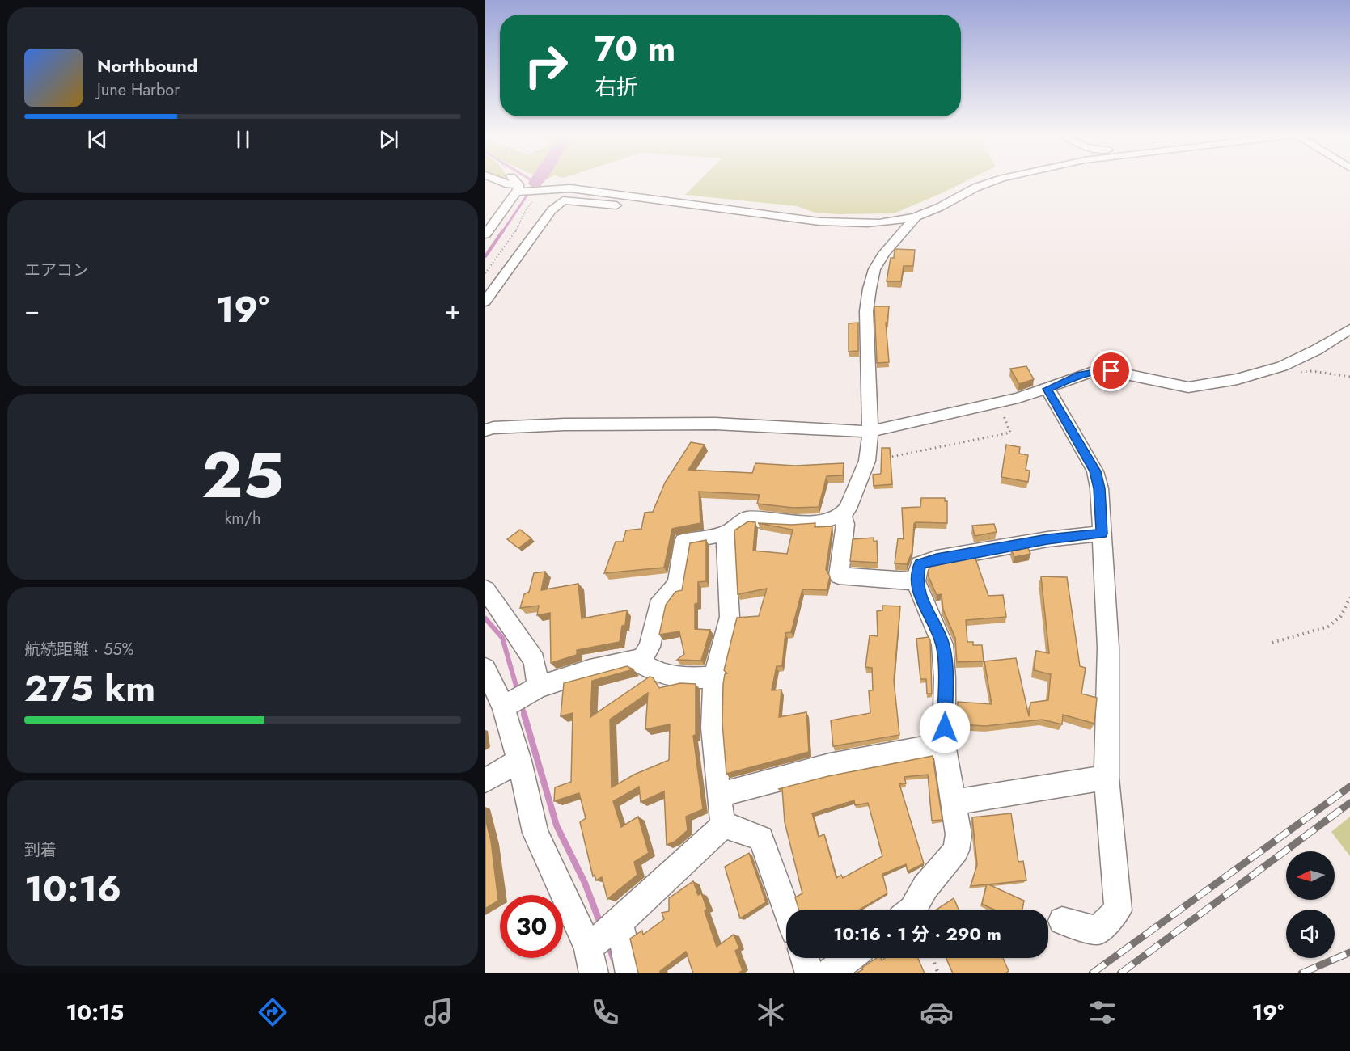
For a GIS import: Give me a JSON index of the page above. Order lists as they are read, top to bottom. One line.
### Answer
{"north":"left","page":{"turn":["70 m","右折"],"song":["Northbound","June Harbor"],"tile":["エアコン",["25","km/h"],["航続距離 · 55%","275 km"],["到着","10:16"]],"heat":["−","19°","+"],"limit":"30","trip":"10:16 · 1 分 · 290 m","tabs":["10:15","19°"]}}
